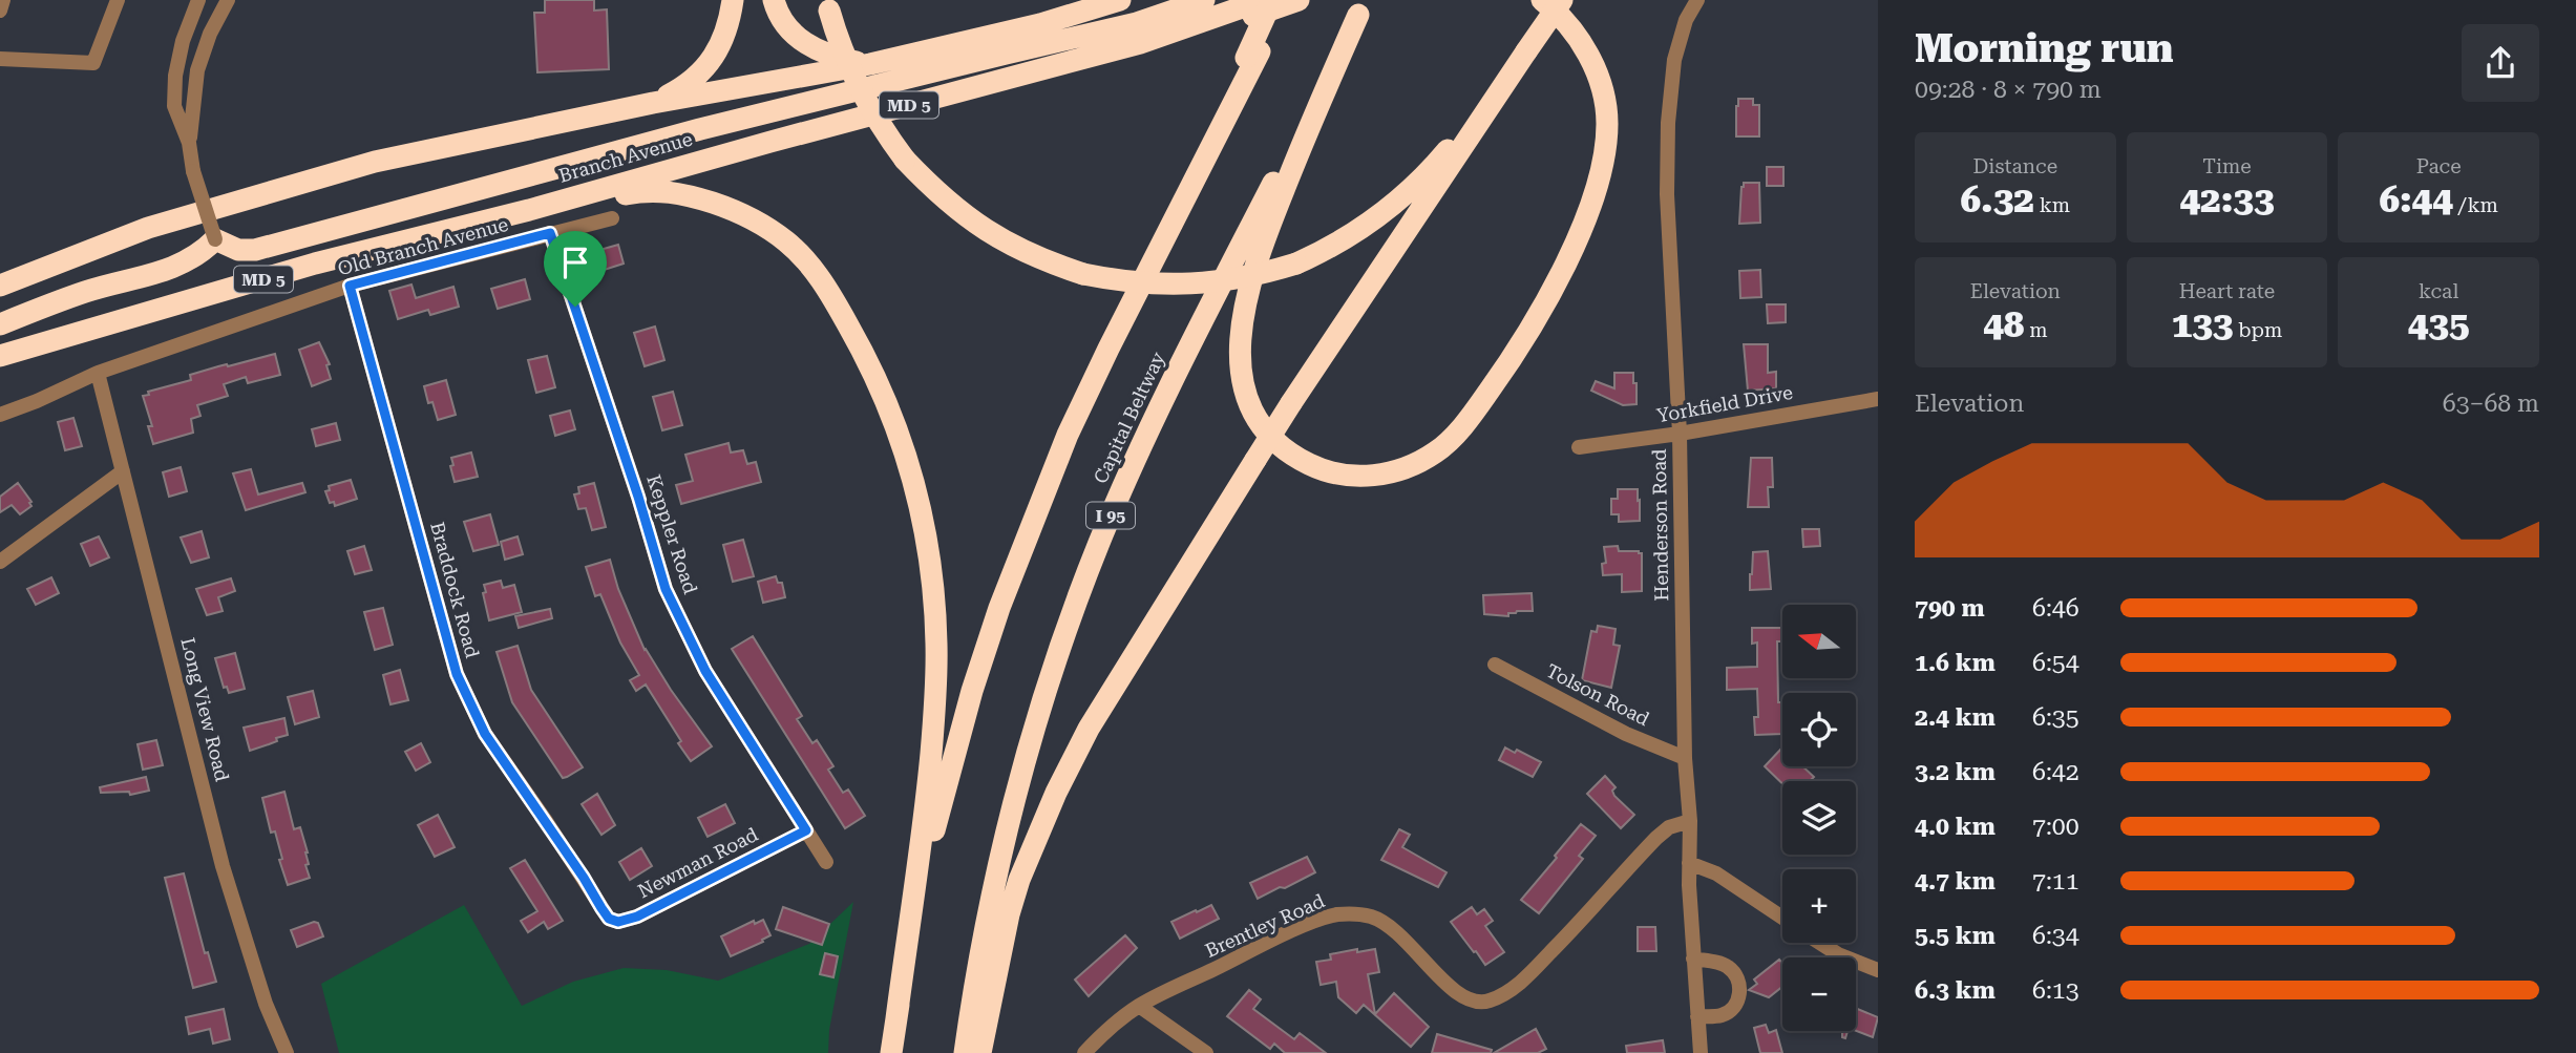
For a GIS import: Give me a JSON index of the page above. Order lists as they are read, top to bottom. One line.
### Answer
{"streets":{"highway":["MD 5","Branch Avenue","Capital Beltway","I 95"],"street":["Old Branch Avenue","Yorkfield Drive","Henderson Road","Keppler Road","Braddock Road","Tolson Road","Long View Road","Newman Road","Brentley Road"]},"crossings":[["Old Branch Avenue","Keppler Road"],["Old Branch Avenue","Braddock Road"],["Old Branch Avenue","Long View Road"],["Yorkfield Drive","Henderson Road"],["Henderson Road","Tolson Road"],["Henderson Road","Brentley Road"],["Keppler Road","Newman Road"],["Braddock Road","Newman Road"]],"north":"left","page":{"heading":["Morning run","09:28 · 8 × 790 m"],"stats":[["Distance","6.32 km"],["Time","42:33"],["Pace","6:44 /km"],["Elevation","48 m"],["Heart rate","133 bpm"],["kcal","435"]],"chart":["Elevation","63–68 m"],"list":[{"name":"790 m","note":"6:46"},{"name":"1.6 km","note":"6:54"},{"name":"2.4 km","note":"6:35"},{"name":"3.2 km","note":"6:42"},{"name":"4.0 km","note":"7:00"},{"name":"4.7 km","note":"7:11"},{"name":"5.5 km","note":"6:34"},{"name":"6.3 km","note":"6:13"}],"map_buttons":["+","−"]}}
